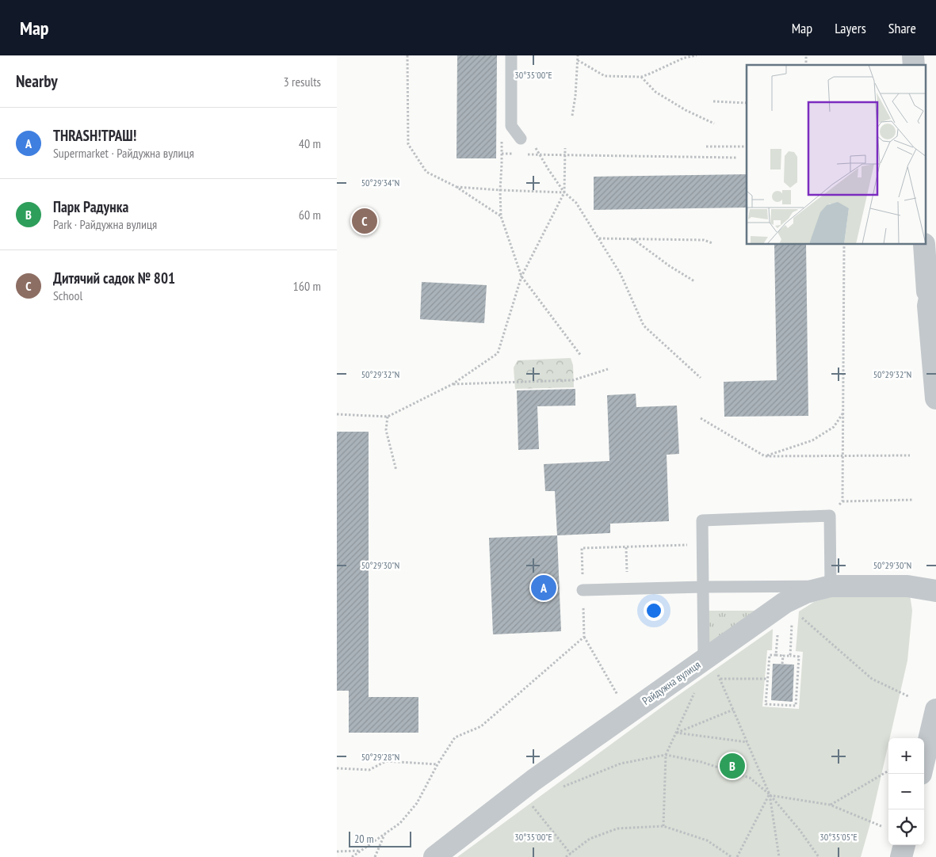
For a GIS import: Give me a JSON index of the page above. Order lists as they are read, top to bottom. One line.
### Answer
{"streets":{"street":["Райдужна вулиця"]},"scale_bar":"20 m","page":{"header":"Map","nav":["Map","Layers","Share"],"heading":["Nearby","3 results"],"list":[{"mark":"A","name":"ТHRASH!ТРАШ!","note":"Supermarket · Райдужна вулиця","value":"40 m"},{"mark":"B","name":"Парк Радунка","note":"Park · Райдужна вулиця","value":"60 m"},{"mark":"C","name":"Дитячий садок № 801","note":"School","value":"160 m"}],"pins":["C","A","B"],"map_buttons":["+","−"],"scale":"20 m"},"coordinates":["30°35'00\"E","50°29'34\"N","50°29'32\"N","50°29'30\"N","50°29'28\"N","30°35'05\"E"]}
